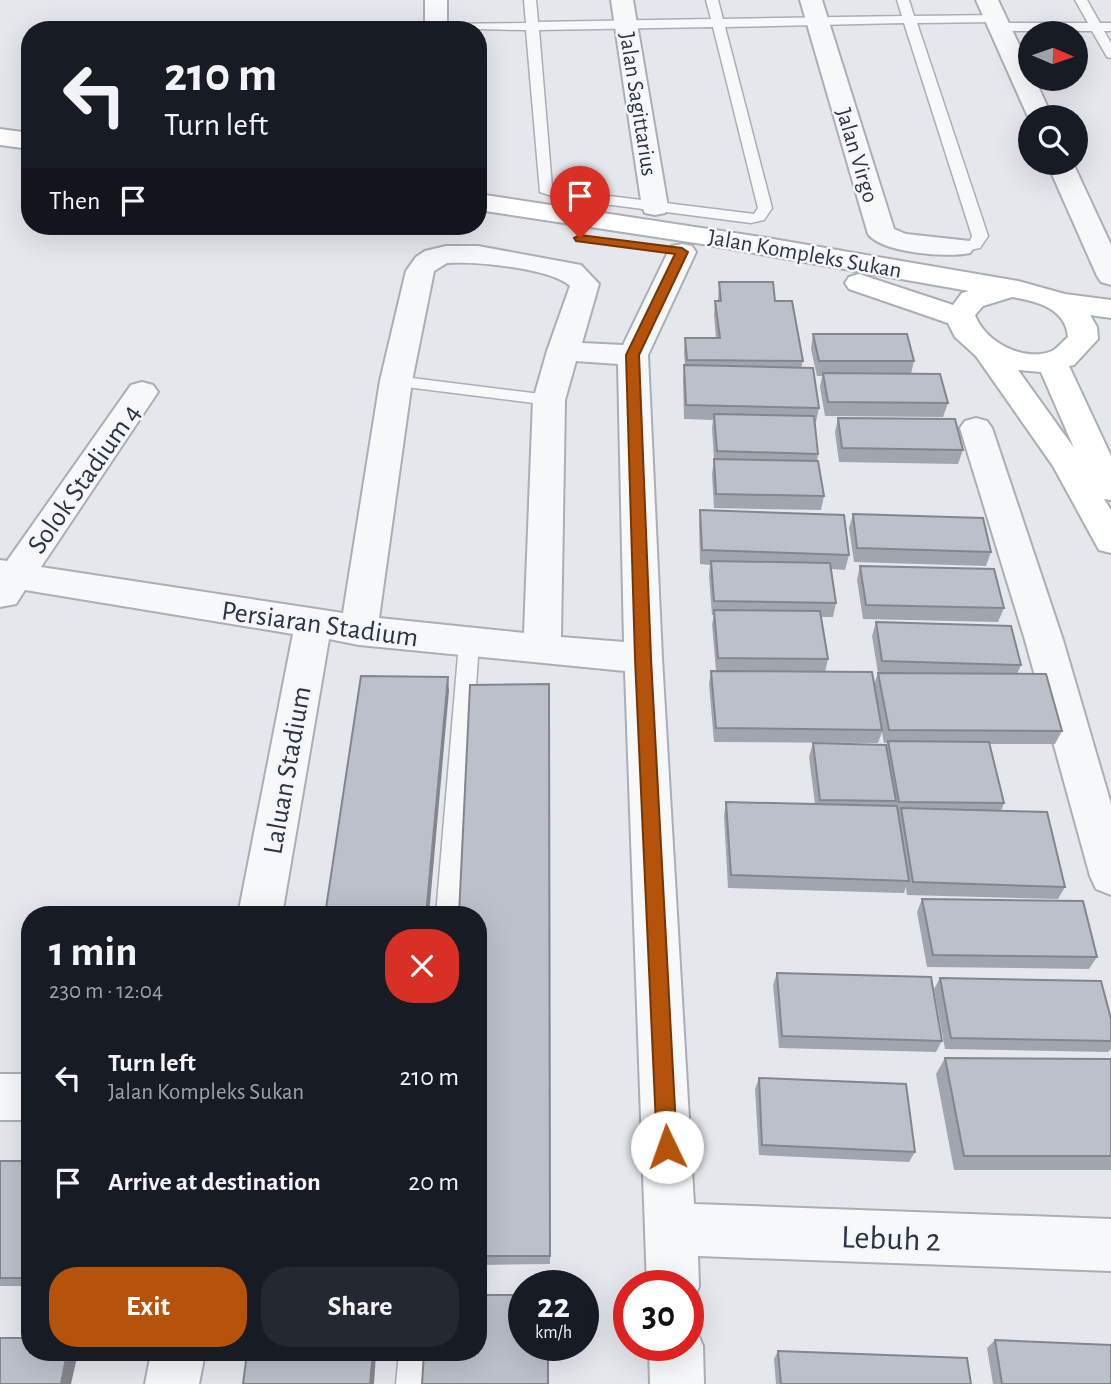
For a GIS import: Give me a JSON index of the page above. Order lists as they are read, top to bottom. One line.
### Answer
{"streets":{"main road":["Jalan Kompleks Sukan"],"street":["Jalan Sagittarius","Jalan Virgo","Solok Stadium 4","Persiaran Stadium","Laluan Stadium","Lebuh 2"]},"crossings":[["Solok Stadium 4","Persiaran Stadium"],["Persiaran Stadium","Laluan Stadium"]],"north":"right","page":{"turn":["210 m","Turn left"],"then":"Then","heading":["1 min","230 m · 12:04"],"list":[{"name":"Turn left","note":"Jalan Kompleks Sukan","value":"210 m"},{"name":"Arrive at destination","value":"20 m"}],"buttons":["Exit","Share"],"speed":"22 km/h","limit":"30"}}
